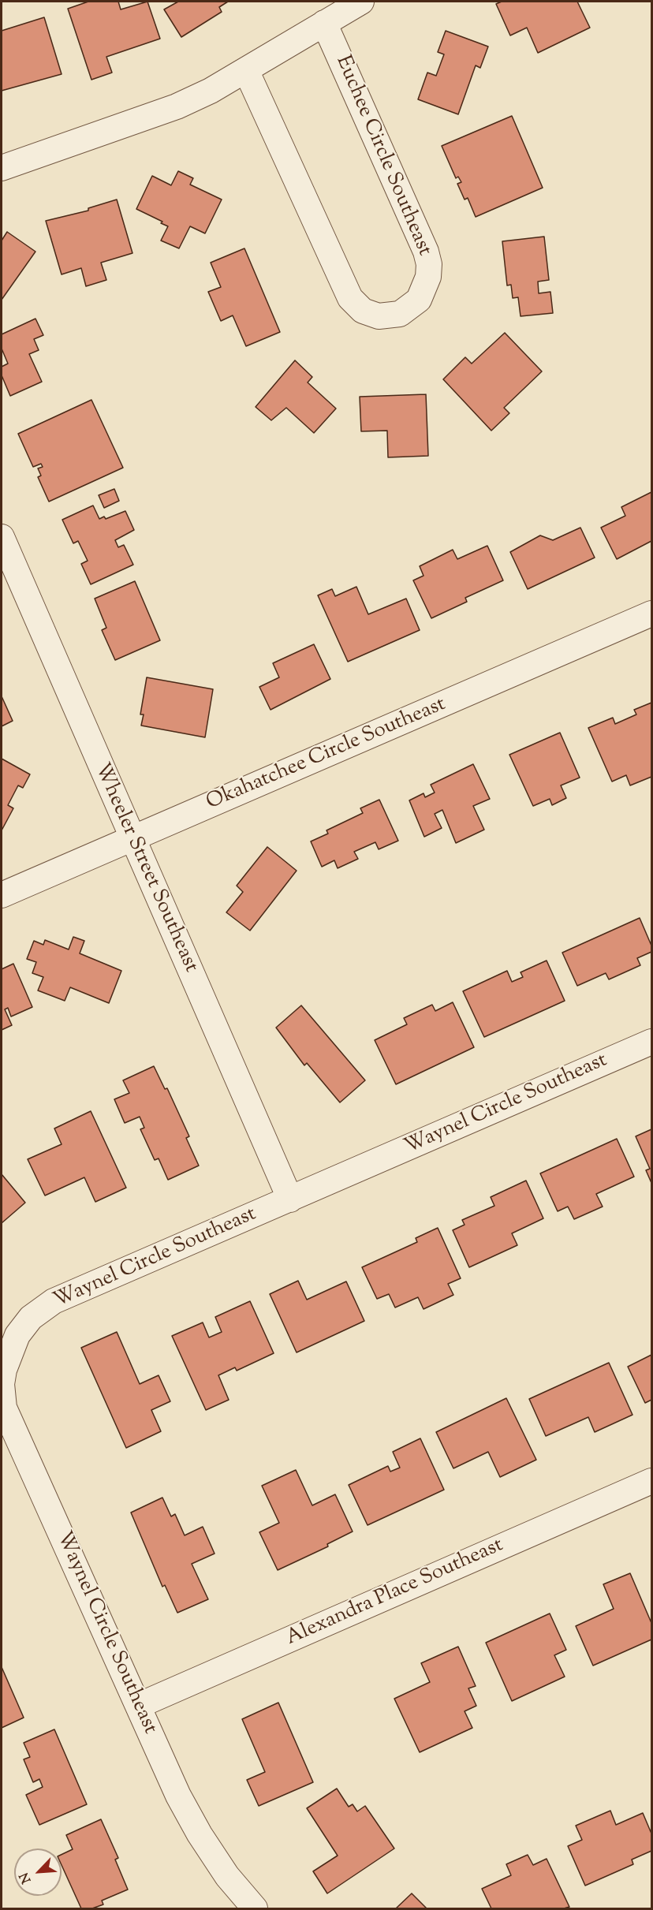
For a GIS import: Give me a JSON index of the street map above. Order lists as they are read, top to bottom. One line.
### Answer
{"streets":{"street":["Euchee Circle Southeast","Okahatchee Circle Southeast","Wheeler Street Southeast","Waynel Circle Southeast","Alexandra Place Southeast"]},"crossings":[["Okahatchee Circle Southeast","Wheeler Street Southeast"],["Wheeler Street Southeast","Waynel Circle Southeast"],["Waynel Circle Southeast","Alexandra Place Southeast"]],"north":"bottom left"}
